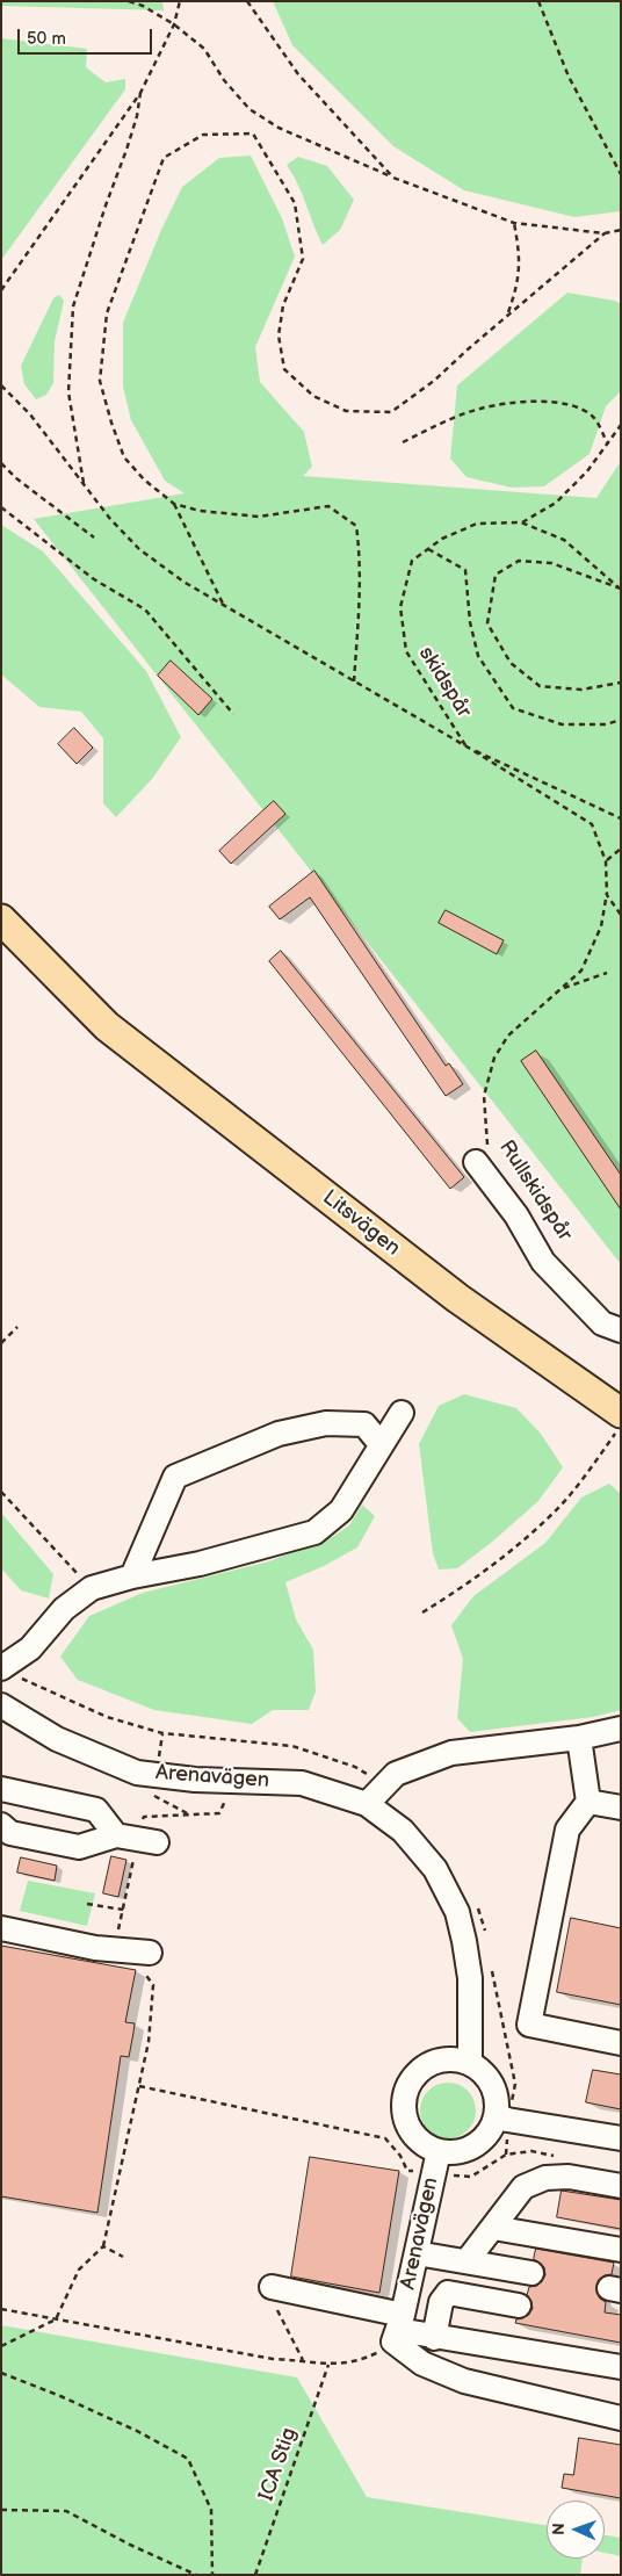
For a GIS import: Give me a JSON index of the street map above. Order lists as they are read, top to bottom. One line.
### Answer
{"streets":{"main road":["Litsvägen"],"street":["Arenavägen"],"path":["skidspår","Rullskidspår","ICA Stig"]},"crossings":[["skidspår","Rullskidspår"]],"scale_bar":"50 m","north":"left"}
